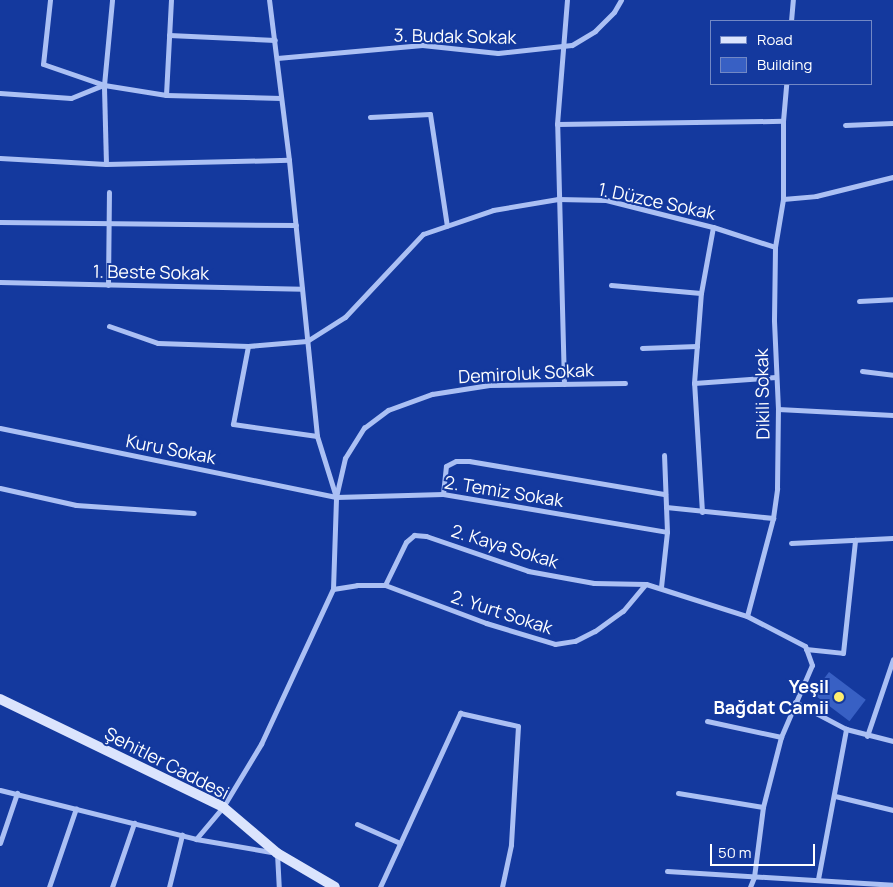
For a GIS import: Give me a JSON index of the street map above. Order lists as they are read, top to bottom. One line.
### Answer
{"streets":{"street":["3. Budak Sokak","1. Düzce Sokak","1. Beste Sokak","Demiroluk Sokak","Dikili Sokak","Kuru Sokak","2. Temiz Sokak","2. Kaya Sokak","2. Yurt Sokak","Şehitler Caddesi"]},"crossings":[["1. Düzce Sokak","Dikili Sokak"],["Demiroluk Sokak","Kuru Sokak"],["Demiroluk Sokak","2. Temiz Sokak"],["Kuru Sokak","2. Temiz Sokak"],["2. Kaya Sokak","2. Yurt Sokak"]],"places":["Yeşil Bağdat Camii"],"legend":["Road","Building"],"scale_bar":"50 m"}
